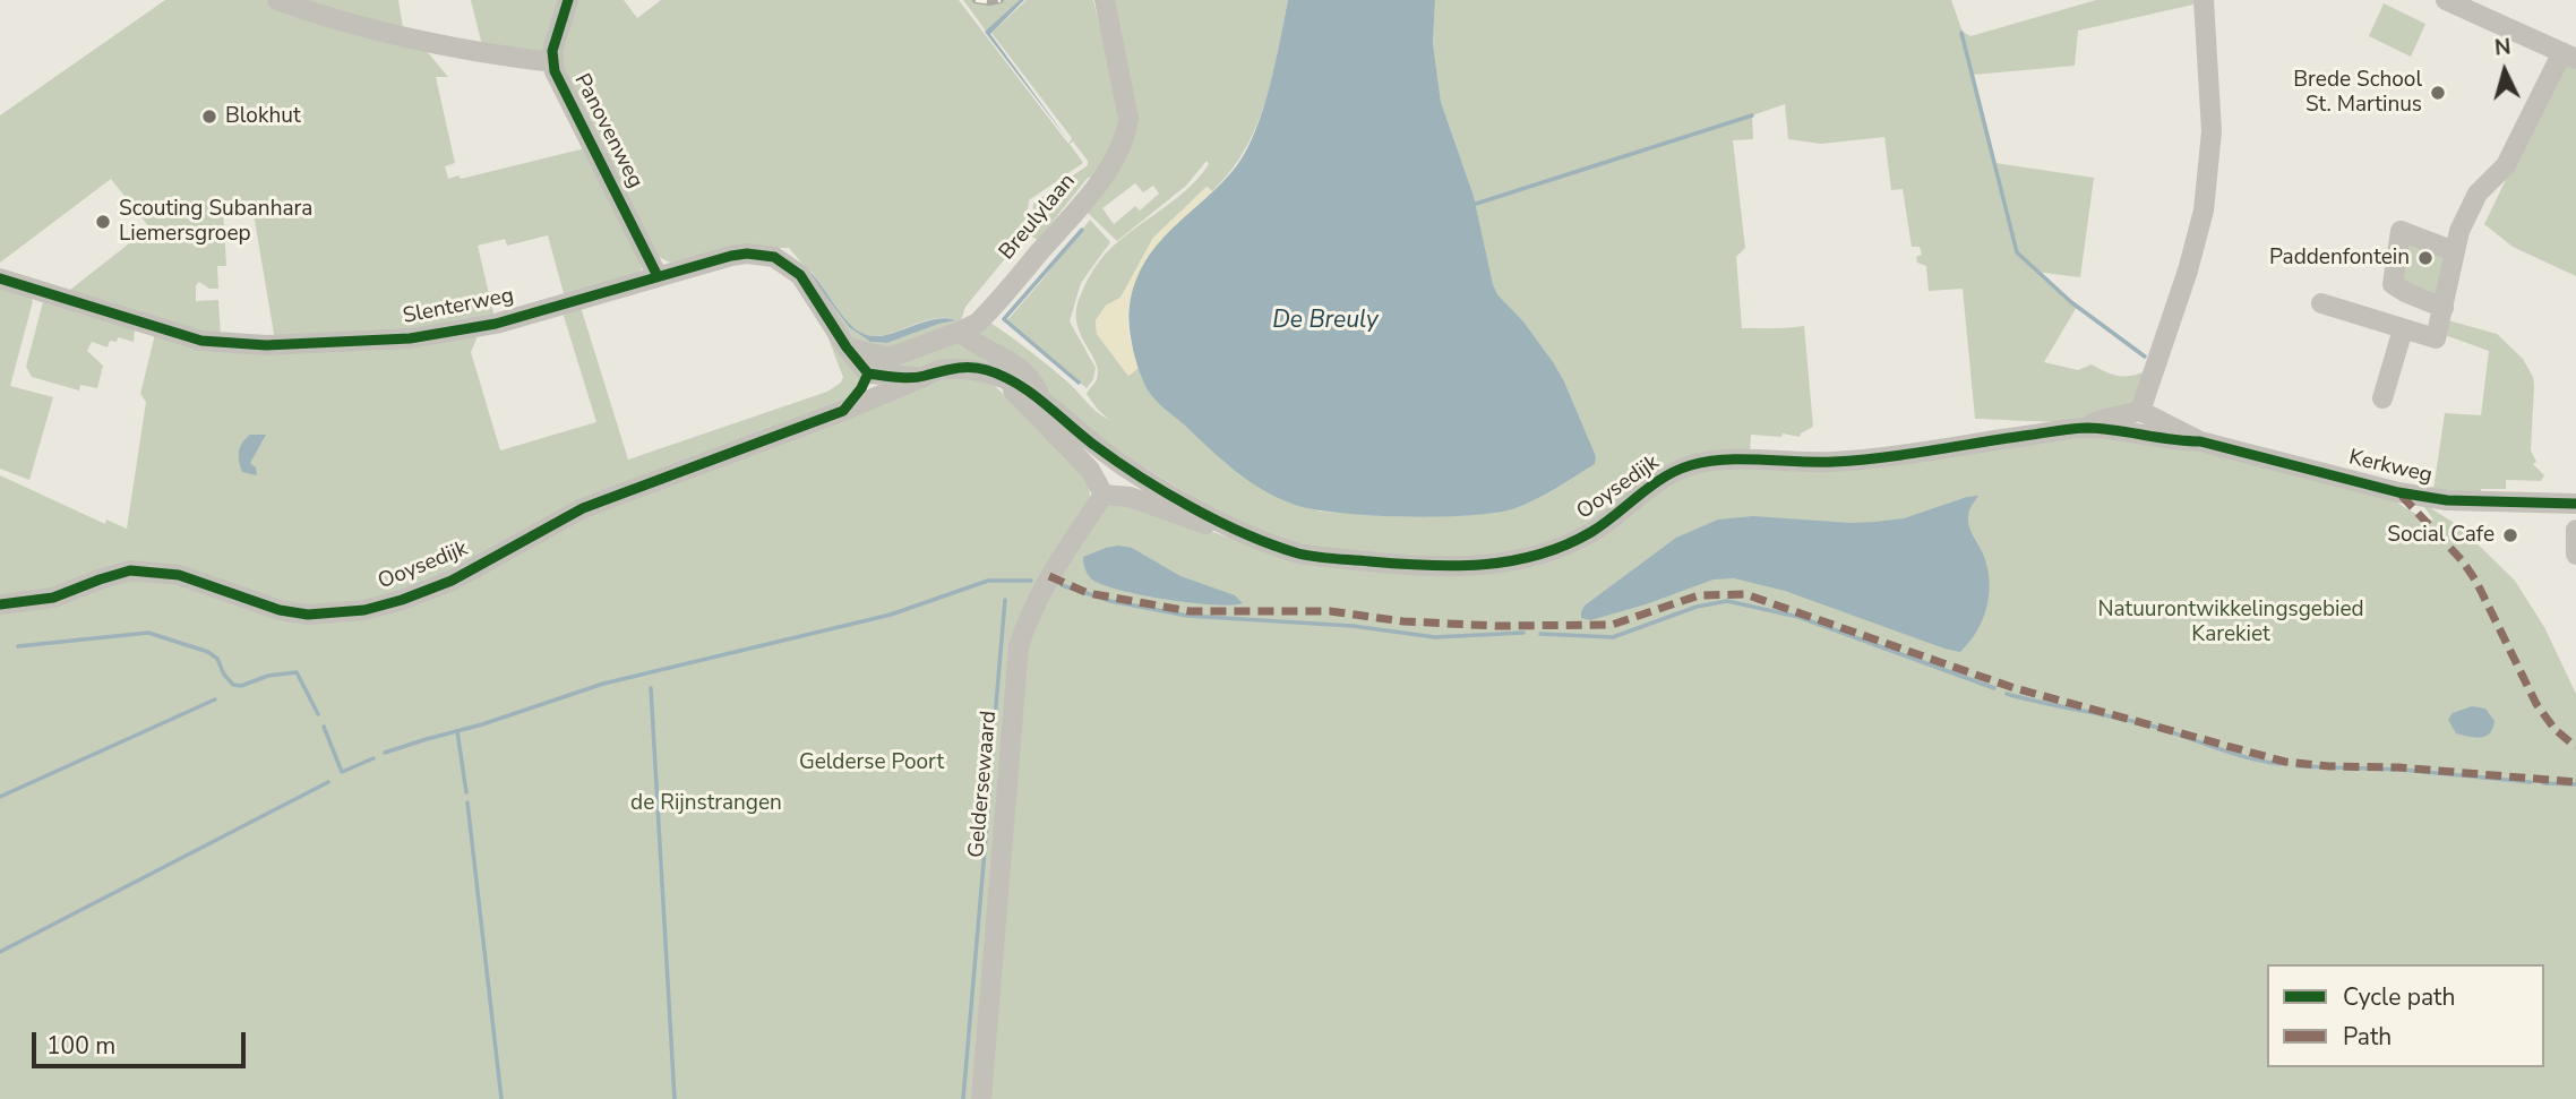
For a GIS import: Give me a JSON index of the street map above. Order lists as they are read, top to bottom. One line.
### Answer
{"streets":{"street":["Panovenweg","Breulylaan","Slenterweg","Kerkweg","Ooysedijk","Geldersewaard"]},"crossings":[["Panovenweg","Slenterweg"],["Breulylaan","Slenterweg"],["Kerkweg","Ooysedijk"]],"water":["De Breuly"],"parks":["Natuurontwikkelingsgebied Karekiet","Gelderse Poort","de Rijnstrangen"],"places":["Brede School St. Martinus","Blokhut","Scouting Subanhara Liemersgroep","Paddenfontein","Social Cafe"],"legend":["Cycle path","Path"],"scale_bar":"100 m","north":"top"}
